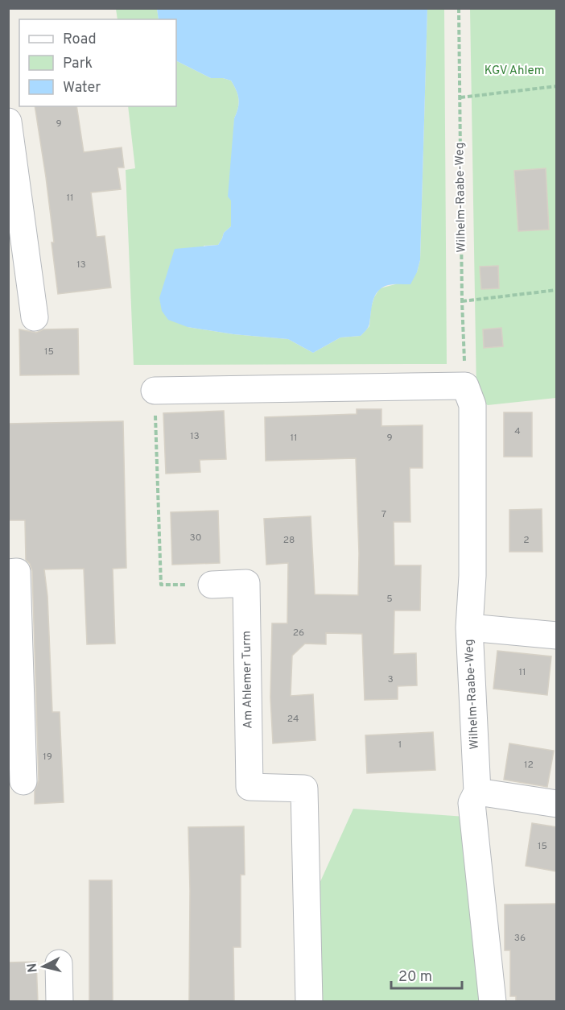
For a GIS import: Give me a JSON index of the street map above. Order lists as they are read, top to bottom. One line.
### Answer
{"streets":{"street":["Wilhelm-Raabe-Weg","Am Ahlemer Turm"]},"parks":["KGV Ahlem"],"house_numbers":["9","11","13","15","4","13","11","9","7","30","28","2","5","26","11","3","24","1","19","12","15","36"],"legend":["Road","Park","Water"],"scale_bar":"20 m","north":"left"}
